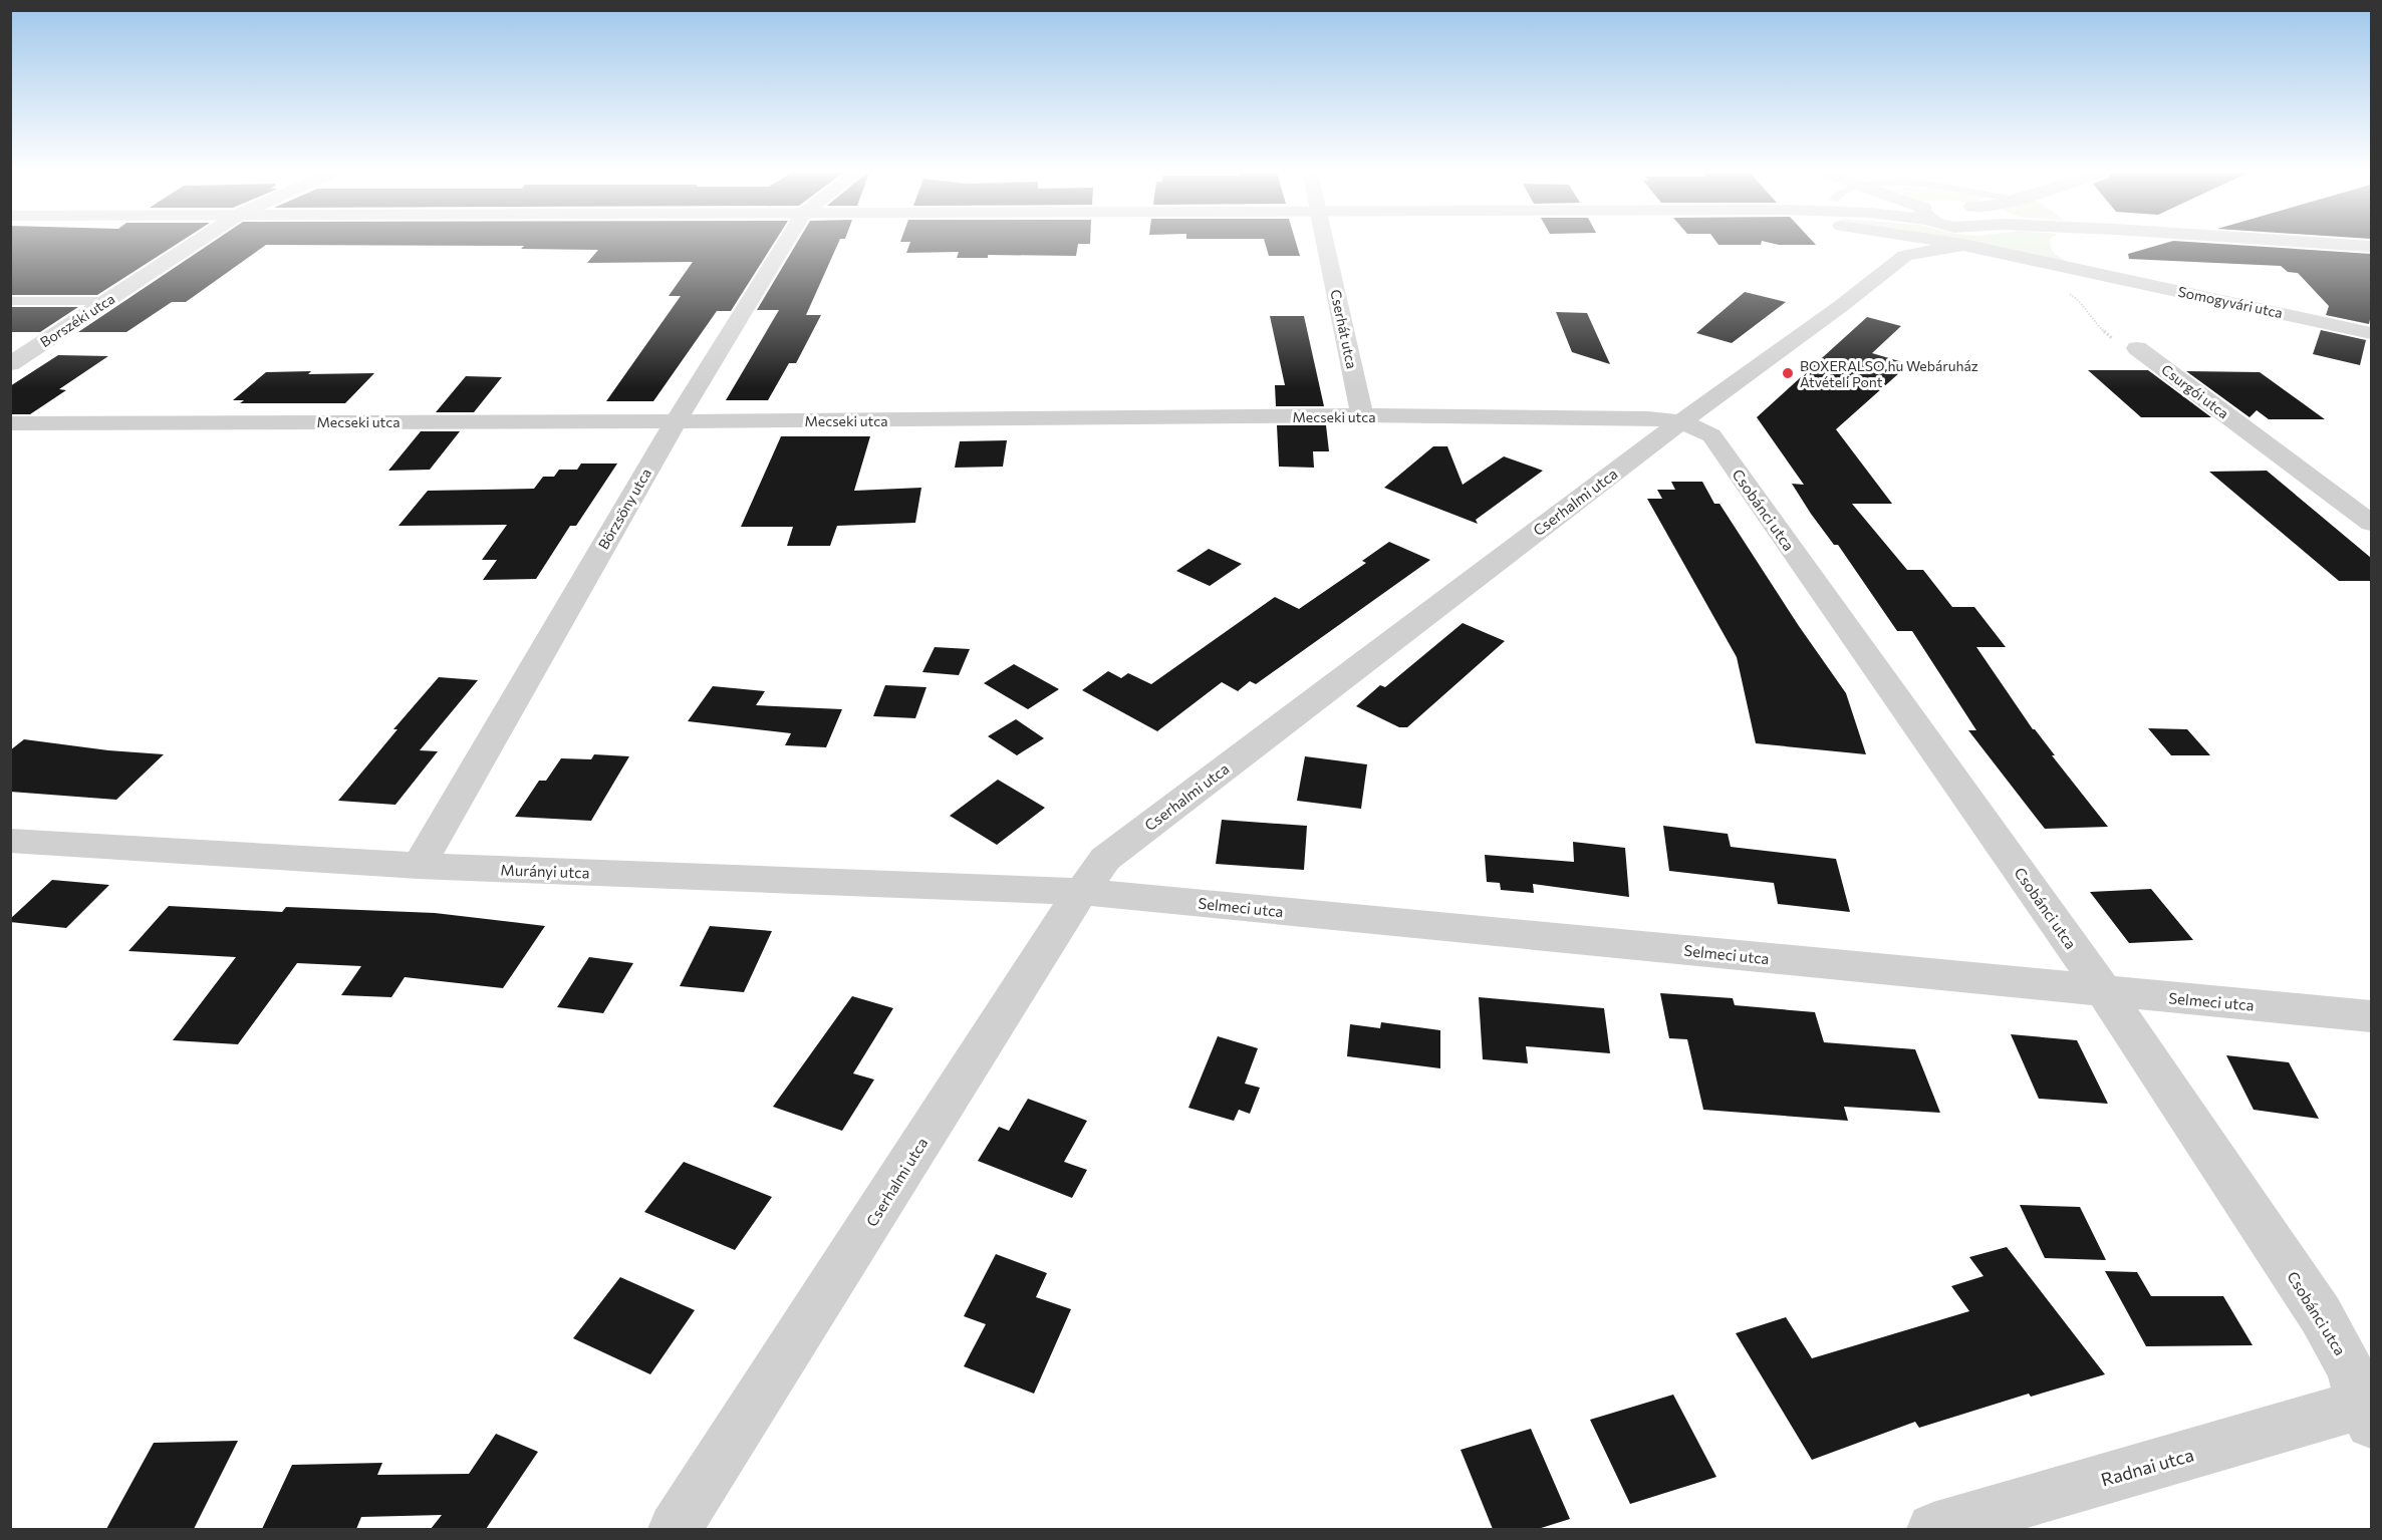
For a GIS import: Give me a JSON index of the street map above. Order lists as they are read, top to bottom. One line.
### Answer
{"streets":{"street":["Somogyvári utca","Borszéki utca","Cserhát utca","Csurgói utca","Mecseki utca","Cserhalmi utca","Börzsöny utca","Csobánci utca","Murányi utca","Selmeci utca","Radnai utca"]},"crossings":[["Somogyvári utca","Cserhalmi utca"],["Cserhát utca","Mecseki utca"],["Mecseki utca","Cserhalmi utca"],["Mecseki utca","Börzsöny utca"],["Mecseki utca","Csobánci utca"],["Cserhalmi utca","Csobánci utca"],["Cserhalmi utca","Murányi utca"],["Cserhalmi utca","Selmeci utca"],["Börzsöny utca","Murányi utca"],["Csobánci utca","Selmeci utca"],["Csobánci utca","Radnai utca"],["Murányi utca","Selmeci utca"]],"places":["BOXERALSO.hu Webáruház Átvételi Pont"]}
